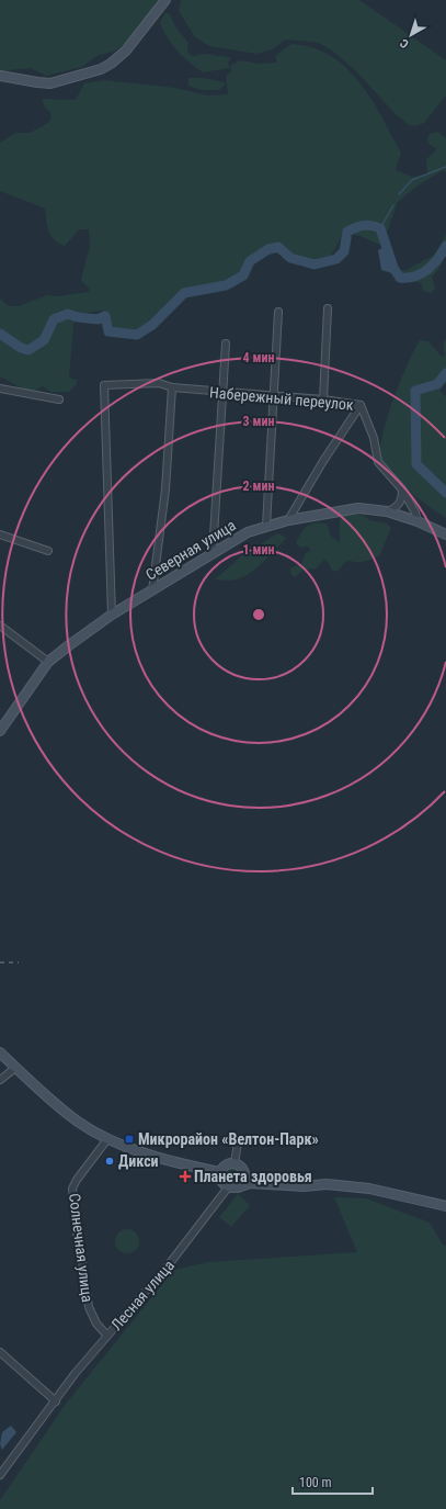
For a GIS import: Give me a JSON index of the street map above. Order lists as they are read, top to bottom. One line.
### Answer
{"streets":{"street":["Набережный переулок","Северная улица","Солнечная улица","Лесная улица"]},"crossings":[["Набережный переулок","Северная улица"],["Солнечная улица","Лесная улица"]],"places":{"transit":["Микрорайон «Велтон-Парк»"],"other":["Дикси"],"health":["Планета здоровья"]},"scale_bar":"100 m","north":"bottom left","rings":["4 мин","3 мин","2 мин","1 мин"]}
